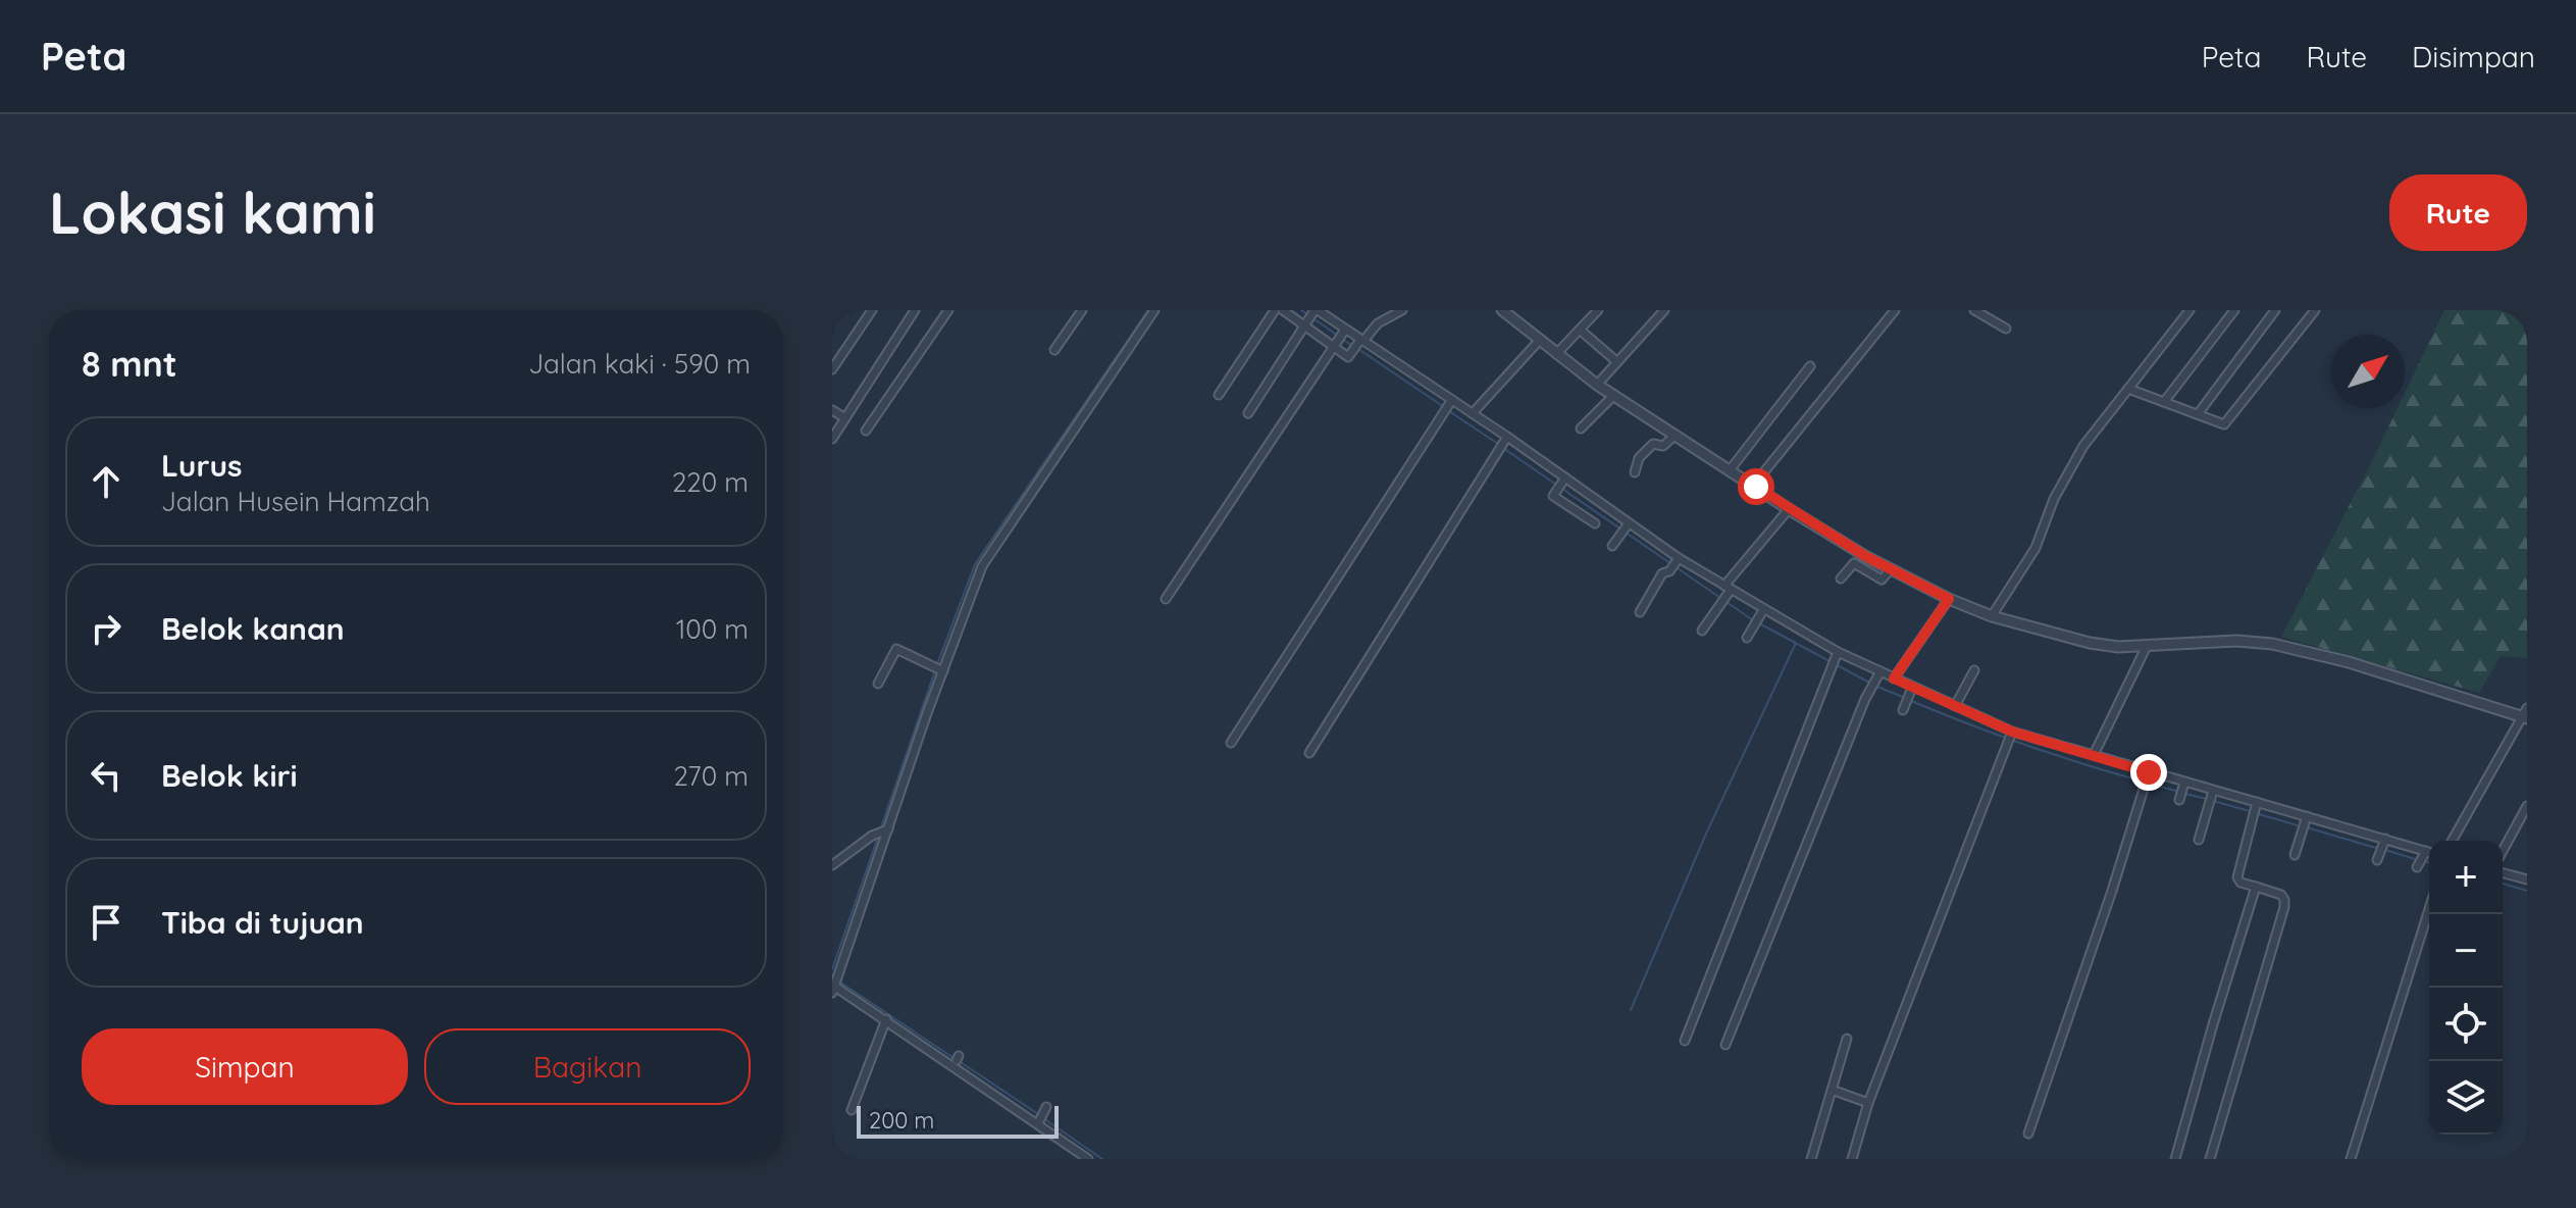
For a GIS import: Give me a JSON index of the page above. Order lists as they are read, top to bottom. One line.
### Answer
{"scale_bar":"200 m","north":"top right","page":{"header":"Peta","nav":["Peta","Rute","Disimpan"],"buttons":["Rute",["Simpan","Bagikan"]],"title":"Lokasi kami","heading":["8 mnt","Jalan kaki · 590 m"],"list":[["Lurus","Jalan Husein Hamzah","220 m"],["Belok kanan","100 m"],["Belok kiri","270 m"],"Tiba di tujuan"],"map_buttons":["+","−"],"scale":"200 m"}}
